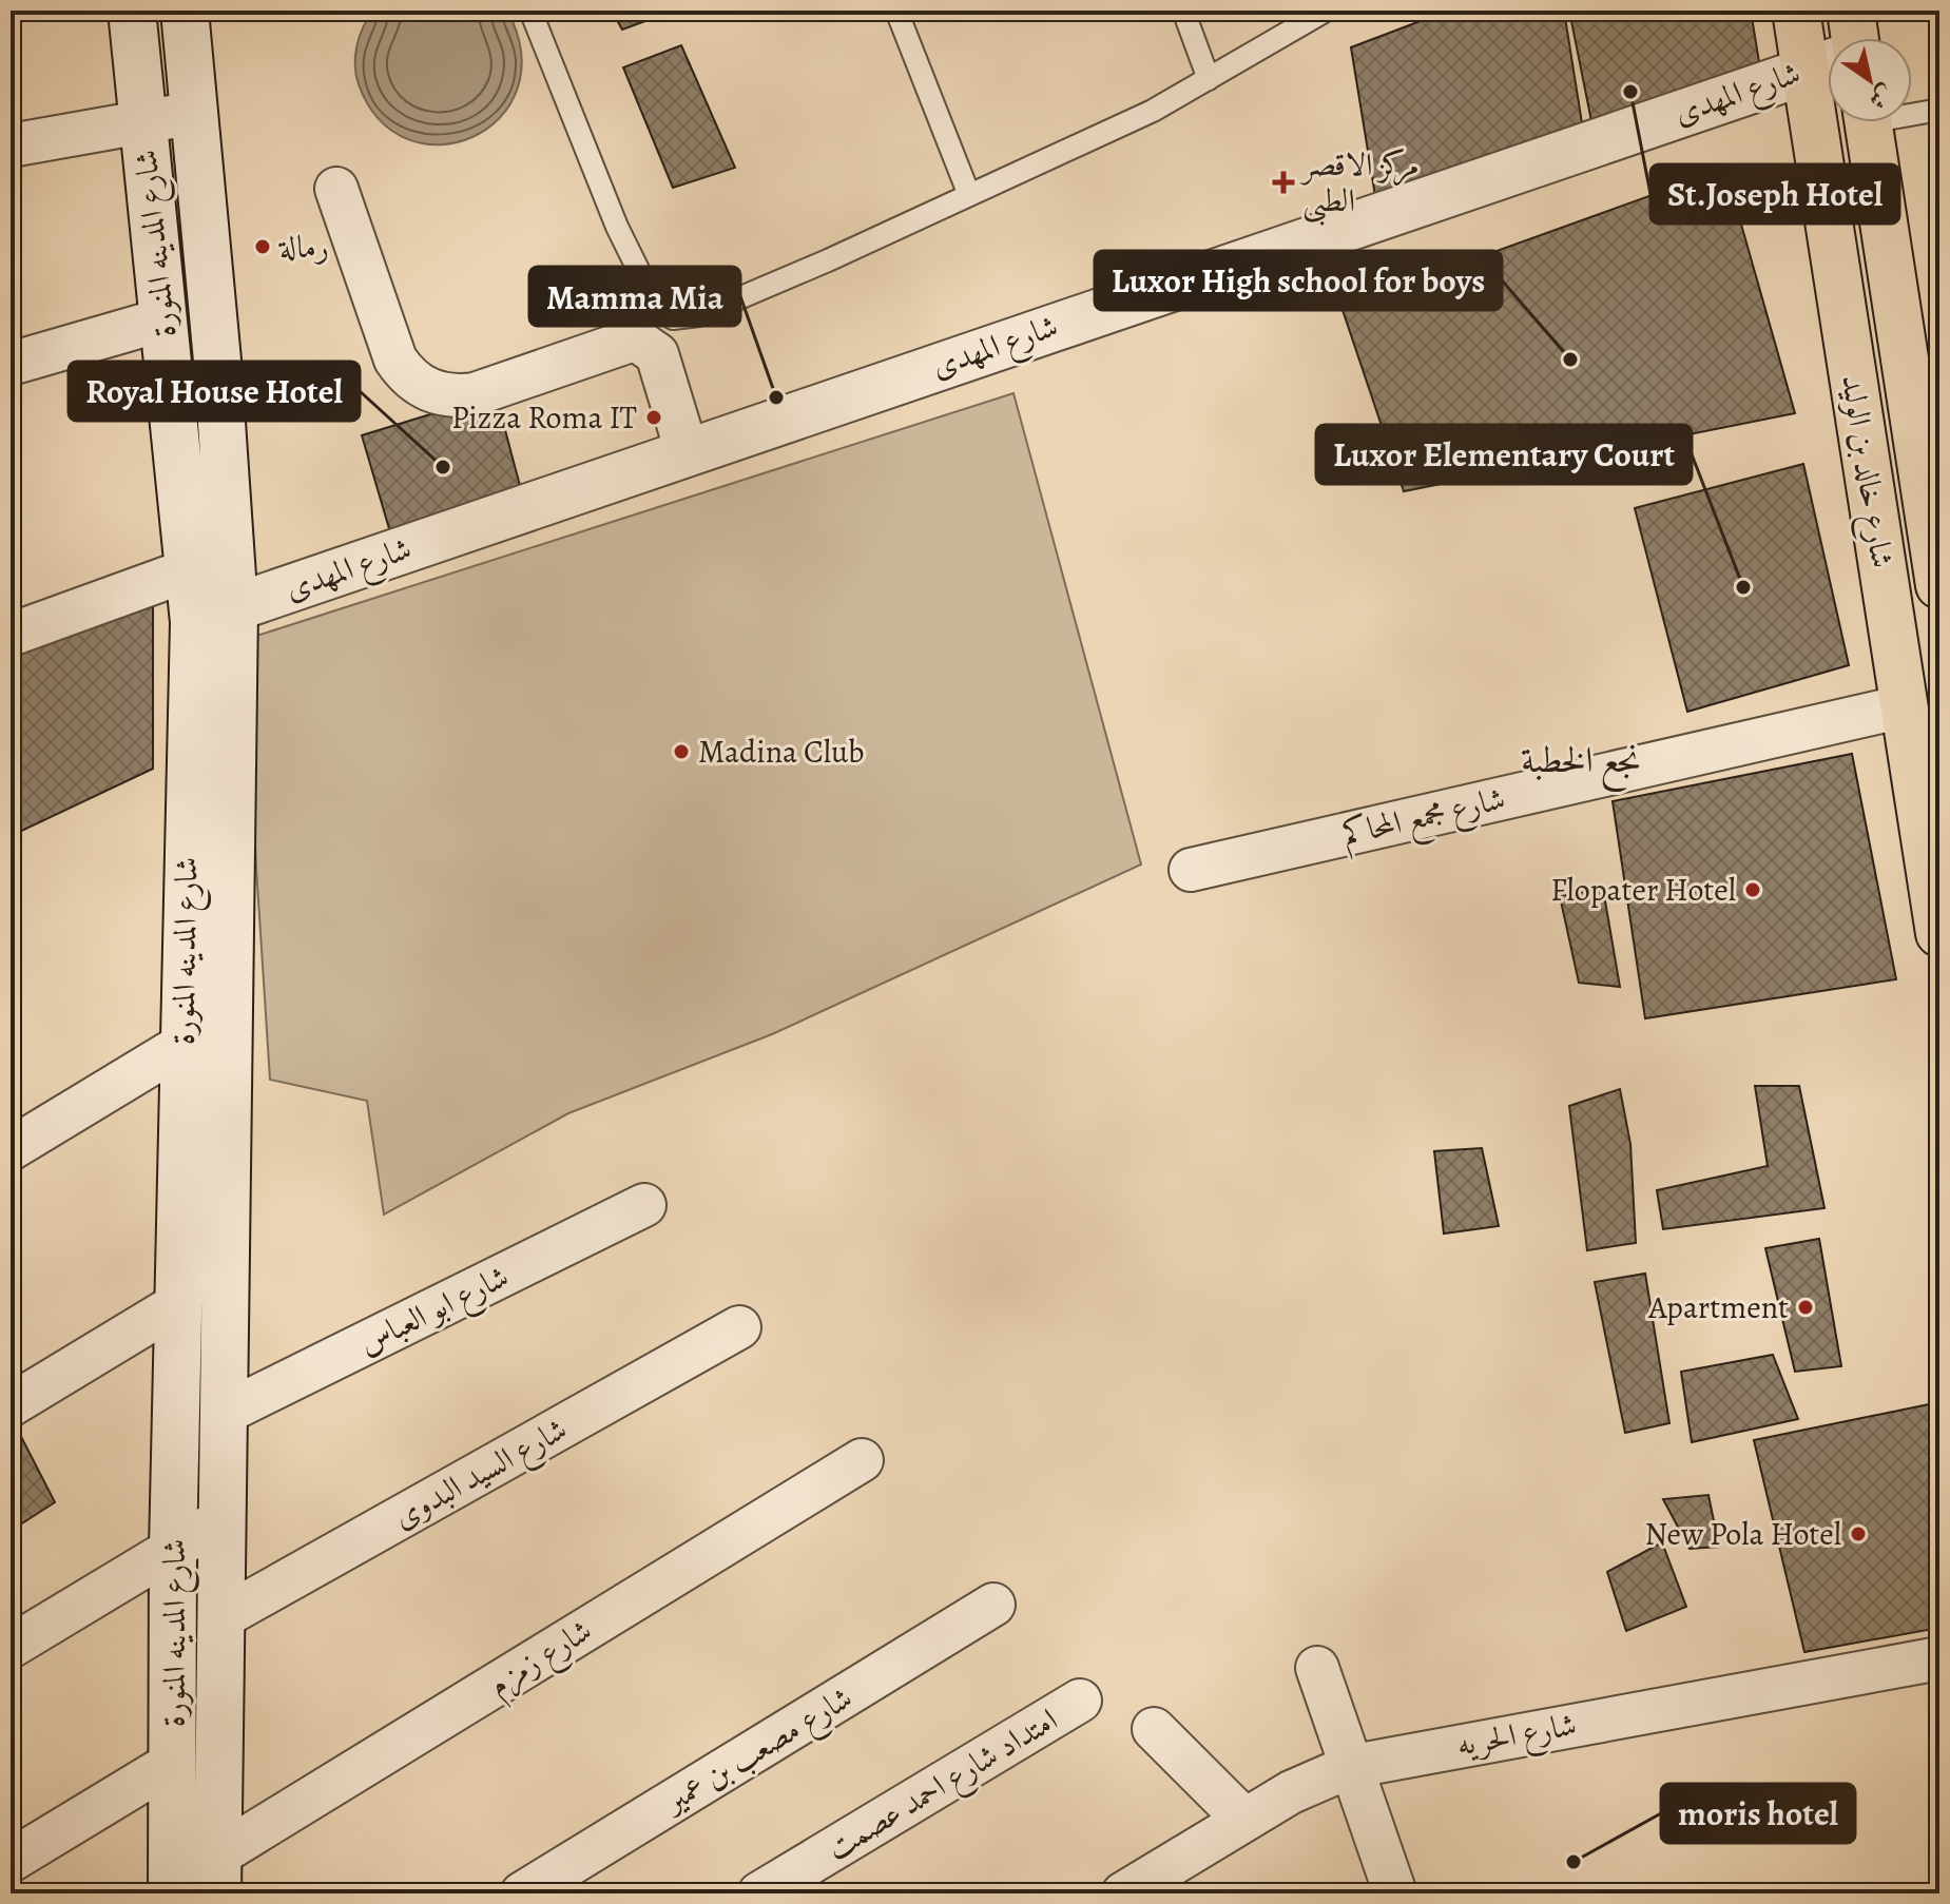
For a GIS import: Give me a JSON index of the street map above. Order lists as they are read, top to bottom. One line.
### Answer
{"streets":{"main road":["شارع المهدى","شارع المدينه المنورة","شارع خالد بن الوليد"],"street":["شارع مجمع المحاكم","شارع ابو العباس","شارع السيد البدوى","شارع زمزم","شارع الحريه","شارع مصعب بن عمير","امتداد شارع احمد عصمت"]},"crossings":[["شارع المهدى","شارع المدينه المنورة"],["شارع المهدى","شارع خالد بن الوليد"],["شارع المدينه المنورة","شارع ابو العباس"],["شارع المدينه المنورة","شارع السيد البدوى"],["شارع المدينه المنورة","شارع زمزم"],["شارع خالد بن الوليد","شارع مجمع المحاكم"]],"districts":["نجع الخطبة"],"places":{"other":["St.Joseph Hotel","رمالة","Luxor High school for boys","Mamma Mia","Pizza Roma IT","Royal House Hotel","Luxor Elementary Court","Madina Club","Flopater Hotel","Apartment","New Pola Hotel","moris hotel"],"health":["مركز الاقصر الطبى"]},"north":"bottom right"}
